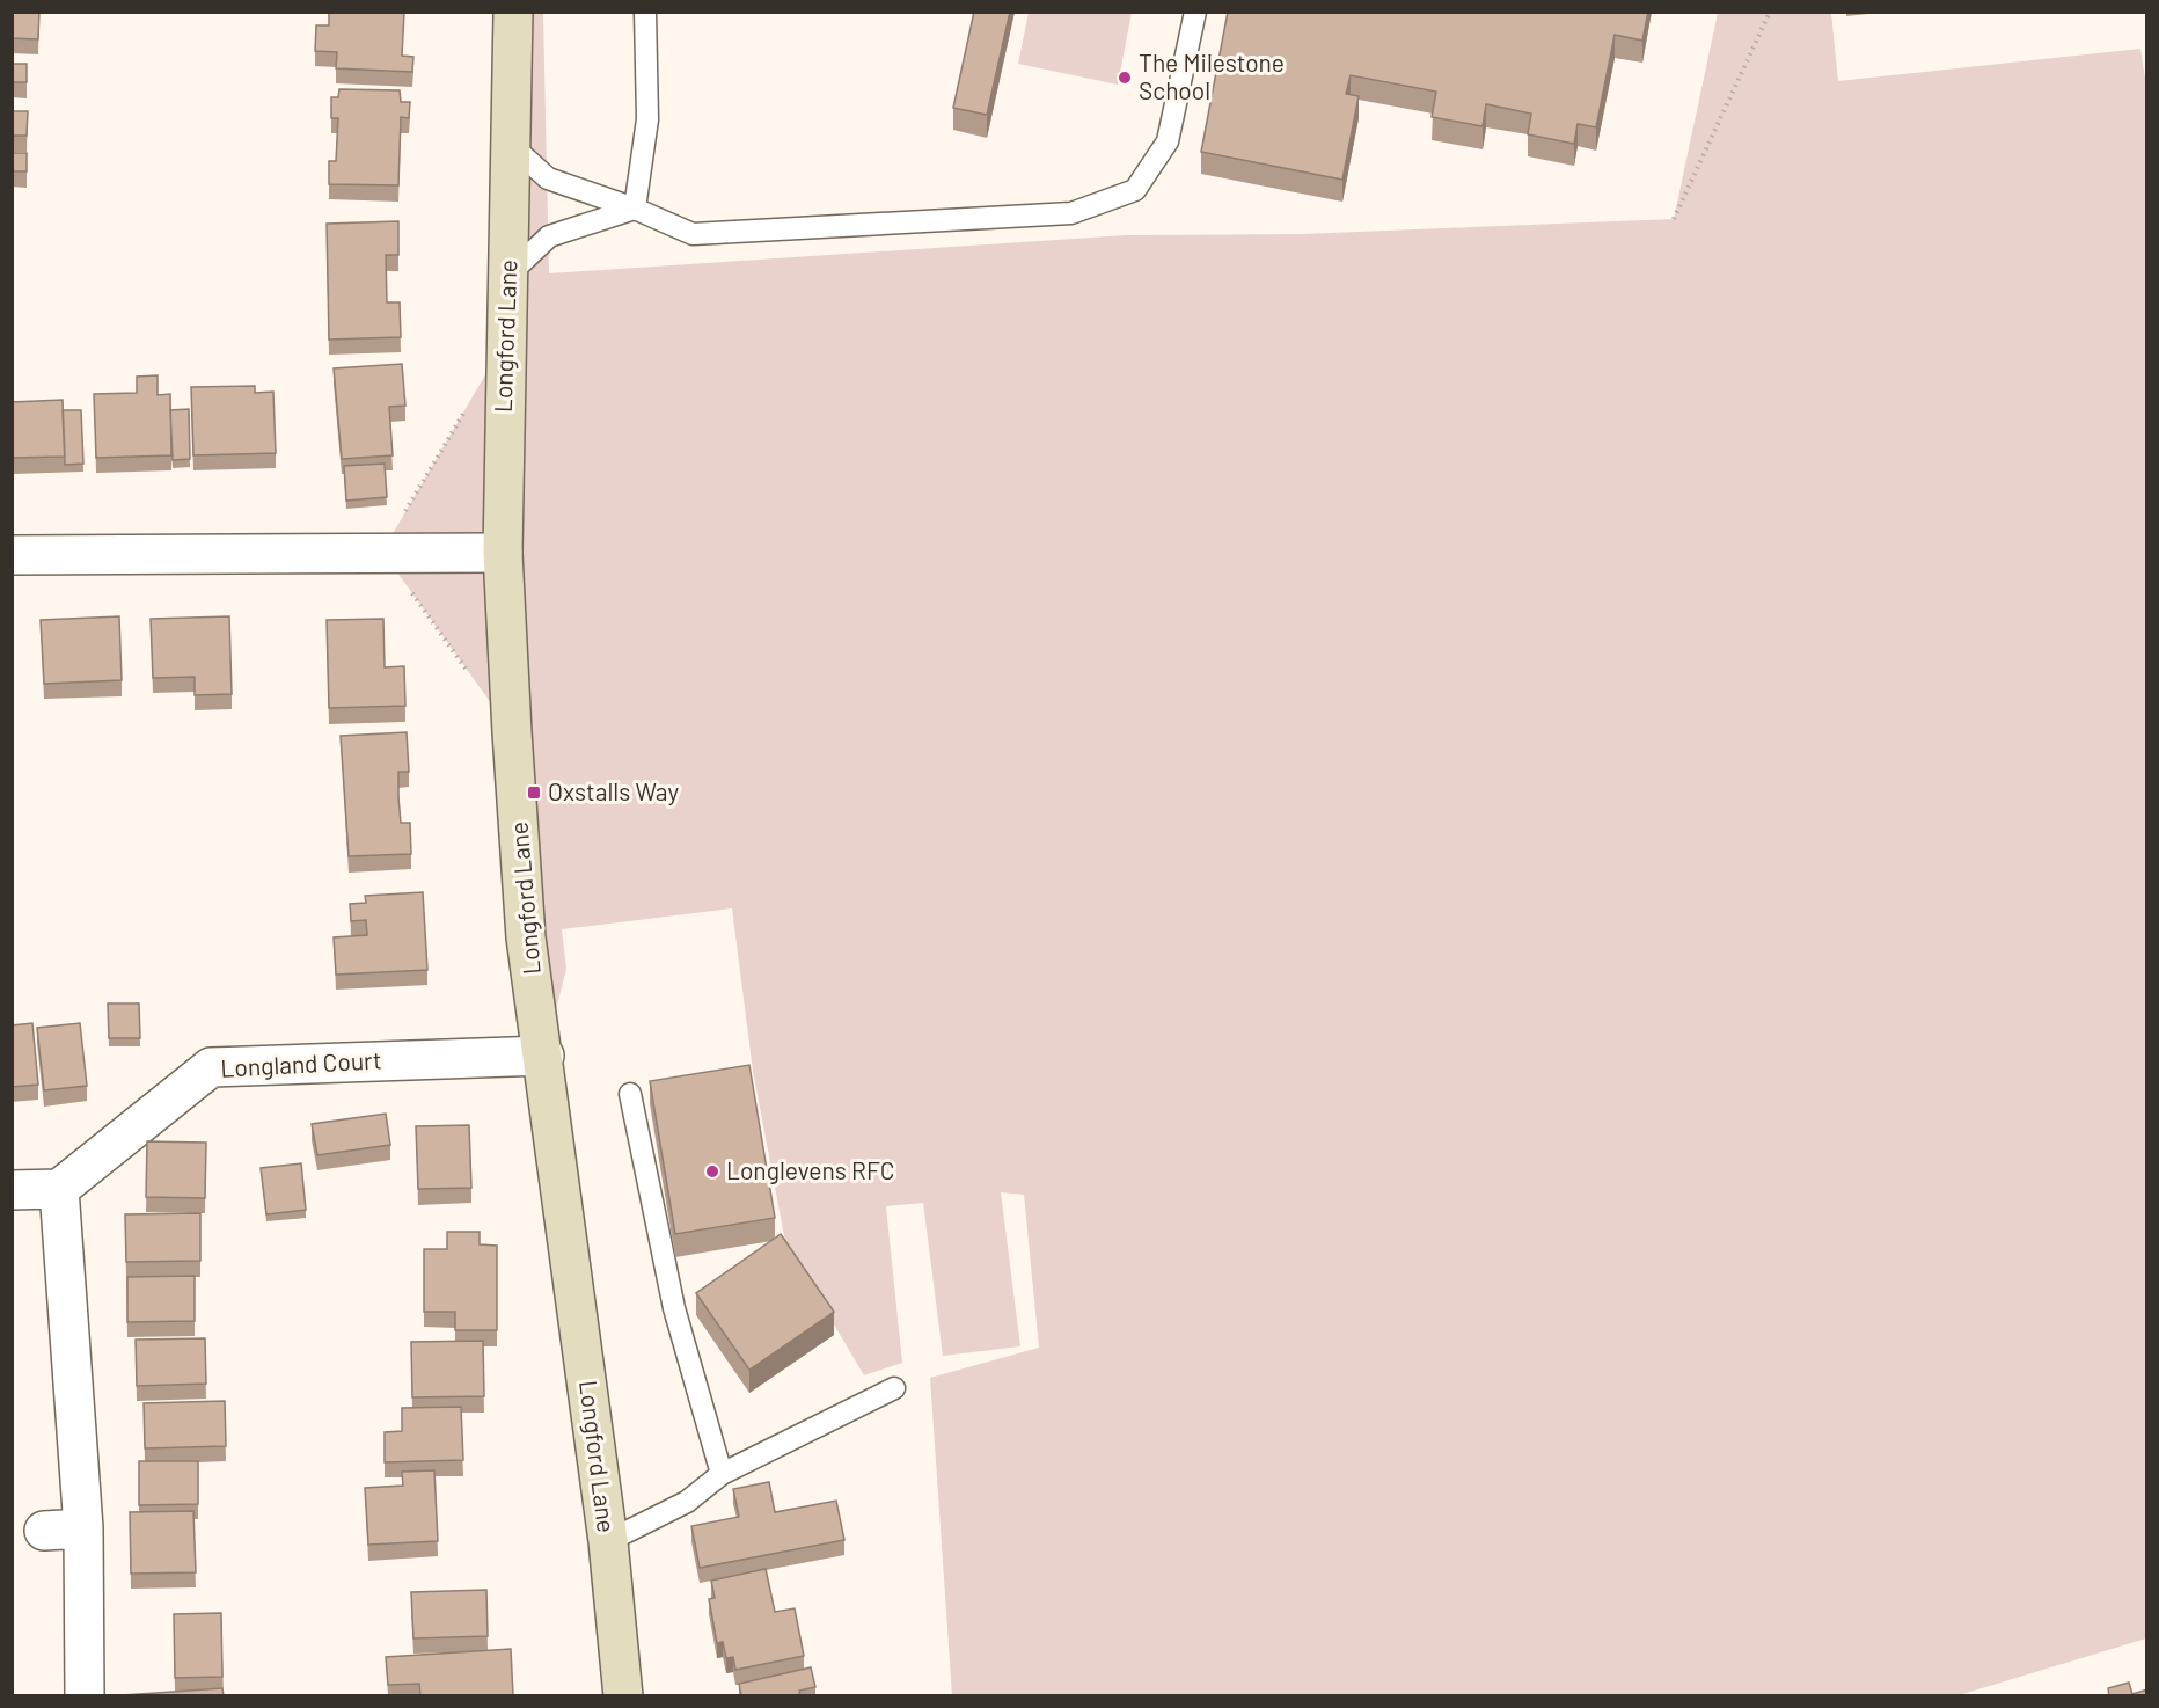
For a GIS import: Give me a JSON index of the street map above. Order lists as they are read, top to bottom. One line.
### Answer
{"streets":{"street":["Longford Lane","Longland Court"]},"crossings":[["Longford Lane","Longland Court"]],"places":{"other":["The Milestone School","Longlevens RFC"],"transit":["Oxstalls Way"]}}
